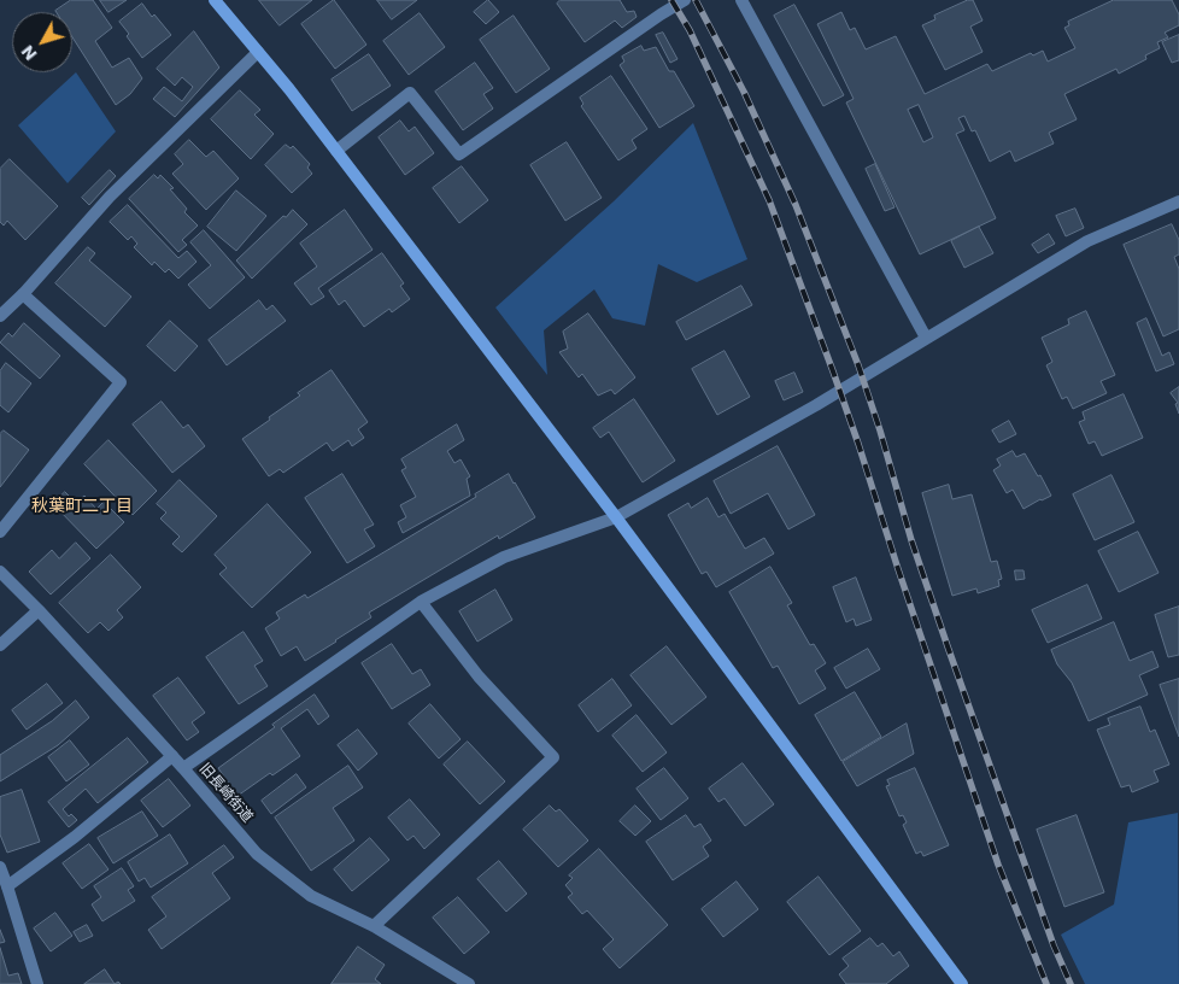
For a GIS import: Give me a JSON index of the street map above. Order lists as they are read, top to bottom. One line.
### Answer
{"streets":{"street":["旧長崎街道"]},"districts":["秋葉町二丁目"],"north":"bottom left"}
